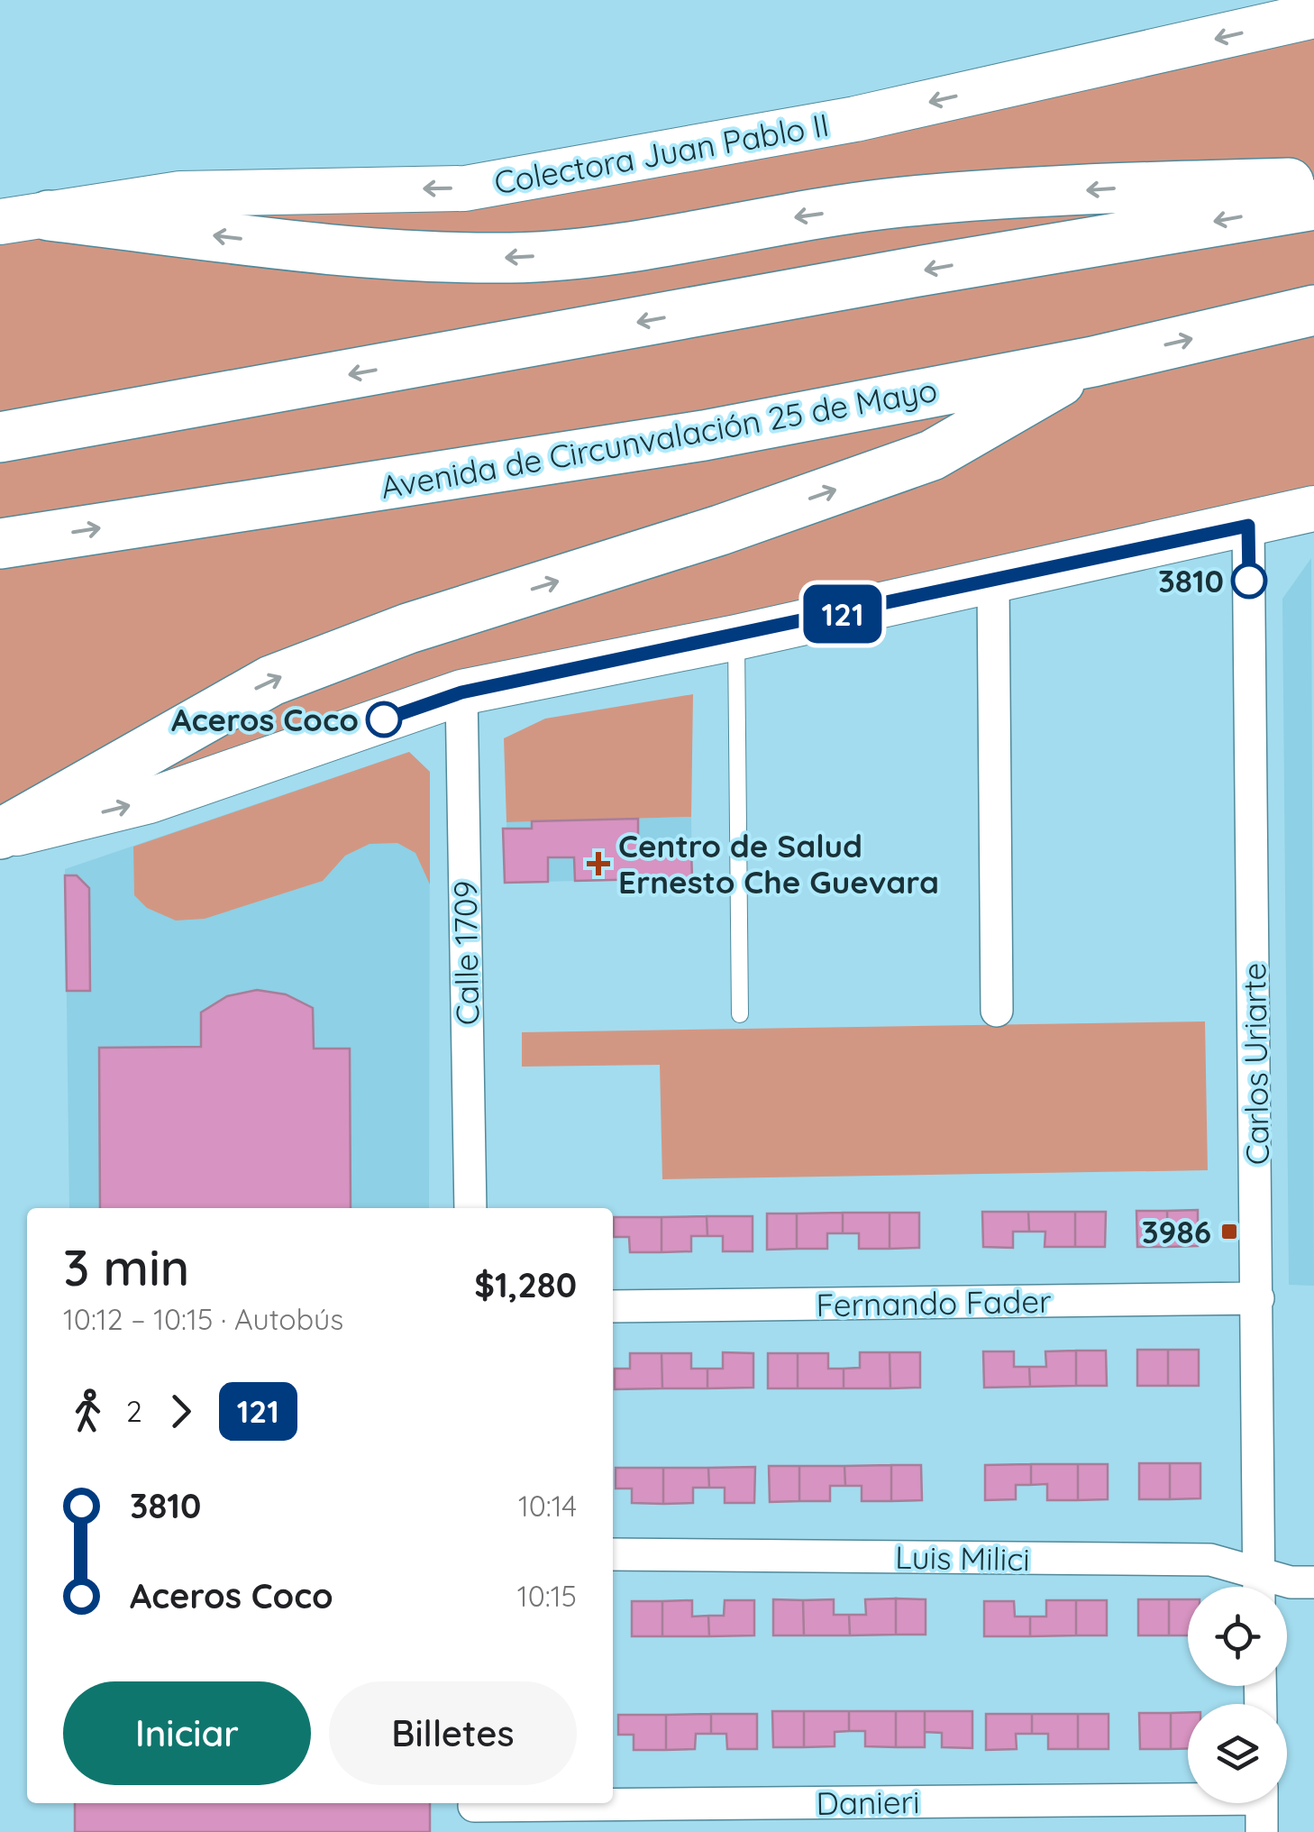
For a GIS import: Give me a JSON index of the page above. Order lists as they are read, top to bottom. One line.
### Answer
{"streets":{"highway":["Avenida de Circunvalación 25 de Mayo"],"main road":["Colectora Juan Pablo II"],"street":["Calle 1709","Carlos Uriarte","Fernando Fader","Luis Milici","Danieri"]},"crossings":[["Carlos Uriarte","Fernando Fader"]],"one_way":["Colectora Juan Pablo II"],"places":{"other":["3810","Aceros Coco"],"health":["Centro de Salud Ernesto Che Guevara"],"transit":["3986"]},"lines":["bus line 121"],"page":{"on_map":"121","heading":["3 min","10:12 – 10:15 · Autobús","$1,280"],"legs":["2","121"],"list":[{"name":"3810","value":"10:14"},{"name":"Aceros Coco","value":"10:15"}],"buttons":["Iniciar","Billetes"]}}
